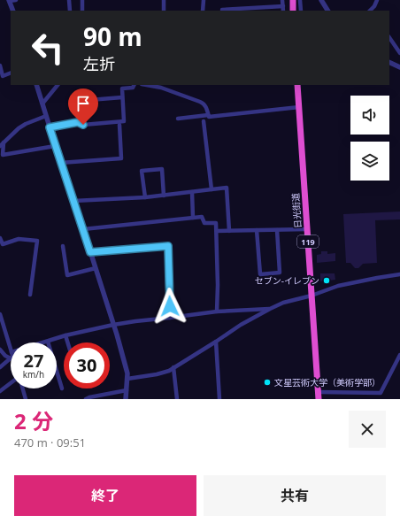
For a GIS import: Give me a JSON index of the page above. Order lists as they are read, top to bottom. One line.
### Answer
{"streets":{"highway":["日光街道","119"]},"places":["セブン-イレブン","文星芸術大学（美術学部）"],"page":{"turn":["90 m","左折"],"speed":"27 km/h","limit":"30","heading":["2 分","470 m · 09:51"],"buttons":["終了","共有"]}}
